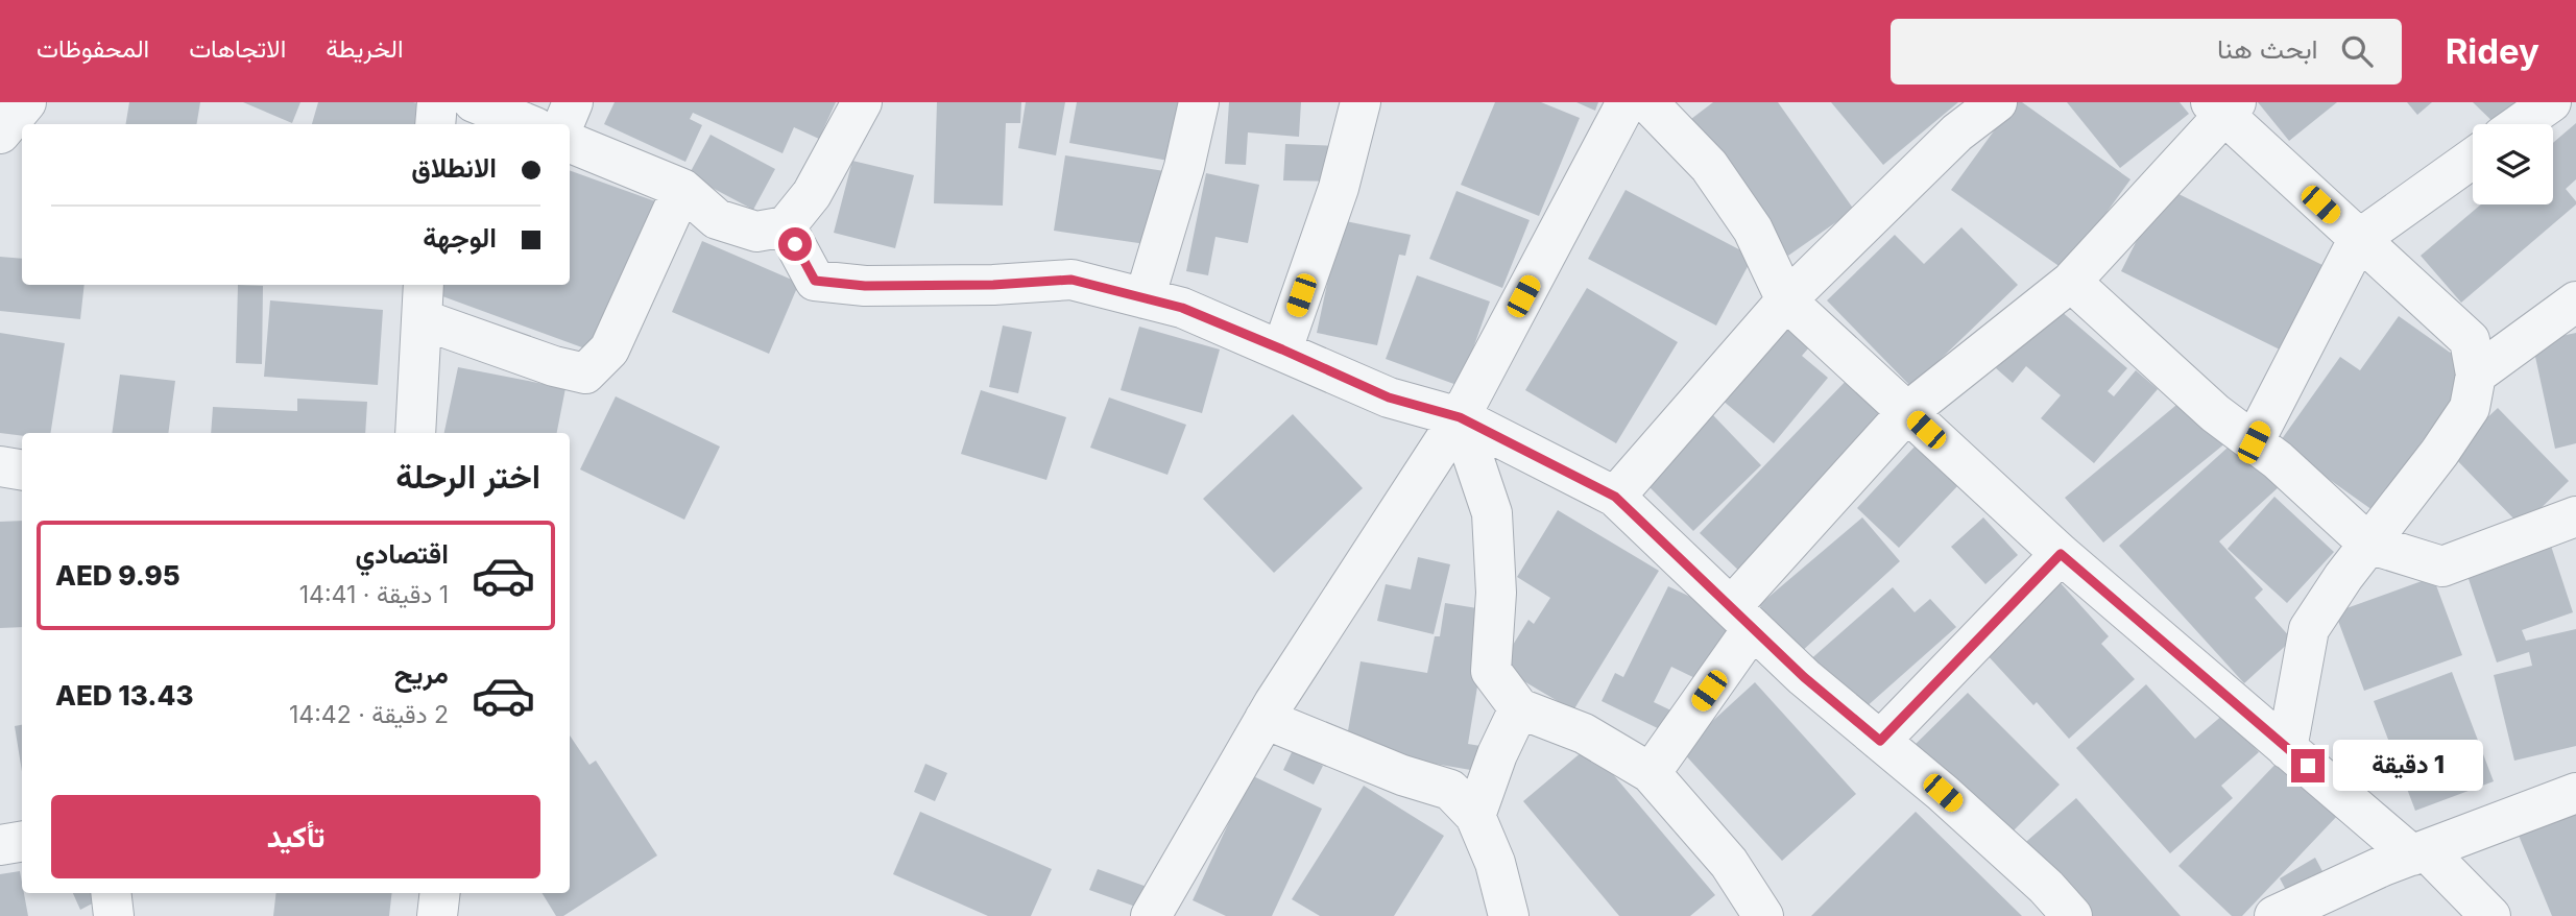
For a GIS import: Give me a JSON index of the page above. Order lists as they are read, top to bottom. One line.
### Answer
{"page":{"header":"Ridey","search":"ابحث هنا","nav":["الخريطة","الاتجاهات","المحفوظات"],"banner":["الانطلاق","الوجهة"],"heading":"اختر الرحلة","list":[{"name":"اقتصادي","note":"1 دقيقة · 14:41","value":"AED 9.95"},{"name":"مريح","note":"2 دقيقة · 14:42","value":"AED 13.43"}],"bubble":"1 دقيقة","buttons":"تأكيد"}}
